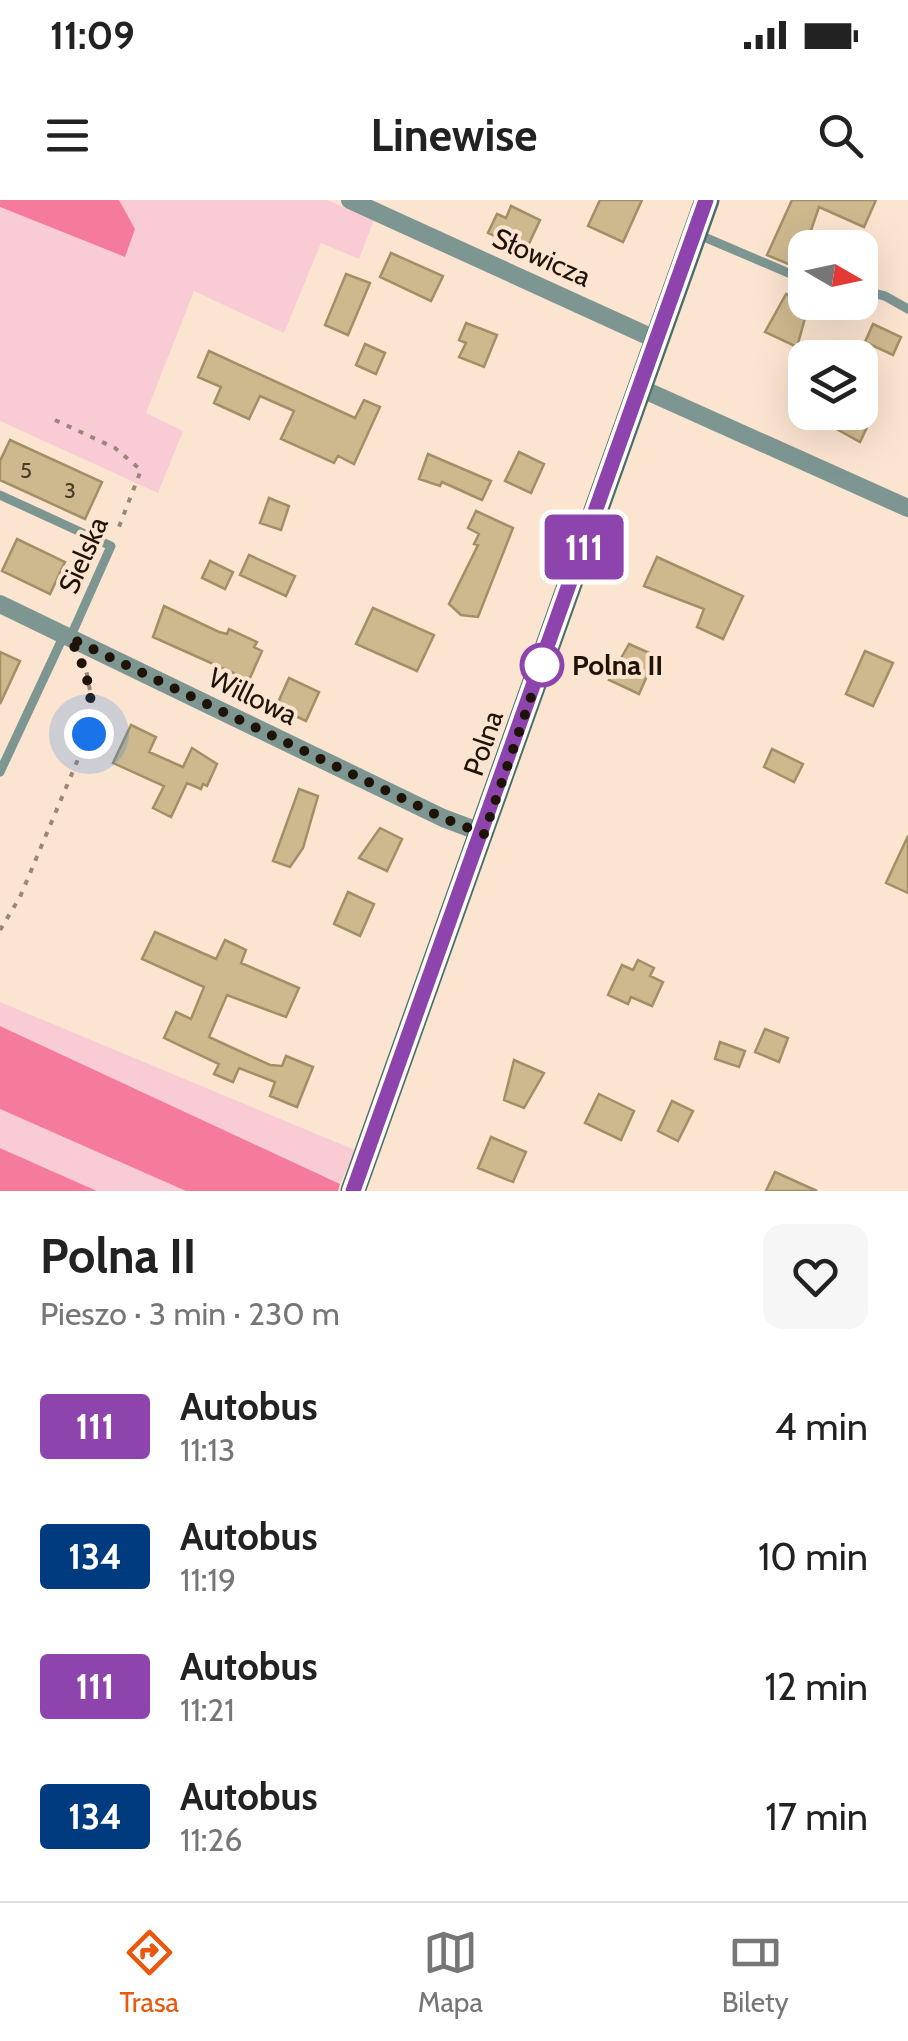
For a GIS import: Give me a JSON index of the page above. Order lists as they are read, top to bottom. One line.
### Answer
{"streets":{"street":["Słowicza","Willowa","Polna"],"lane":["Sielska"]},"crossings":[["Słowicza","Polna"],["Sielska","Willowa"],["Willowa","Polna"]],"places":["Polna II"],"lines":["bus line 111"],"house_numbers":["5","3"],"north":"right","page":{"status":"11:09","header":"Linewise","on_map":"111","heading":["Polna II","Pieszo · 3 min · 230 m"],"list":[{"mark":"111","name":"Autobus","note":"11:13","value":"4 min"},{"mark":"134","name":"Autobus","note":"11:19","value":"10 min"},{"mark":"111","name":"Autobus","note":"11:21","value":"12 min"},{"mark":"134","name":"Autobus","note":"11:26","value":"17 min"}],"tabs":["Trasa","Mapa","Bilety"]}}
